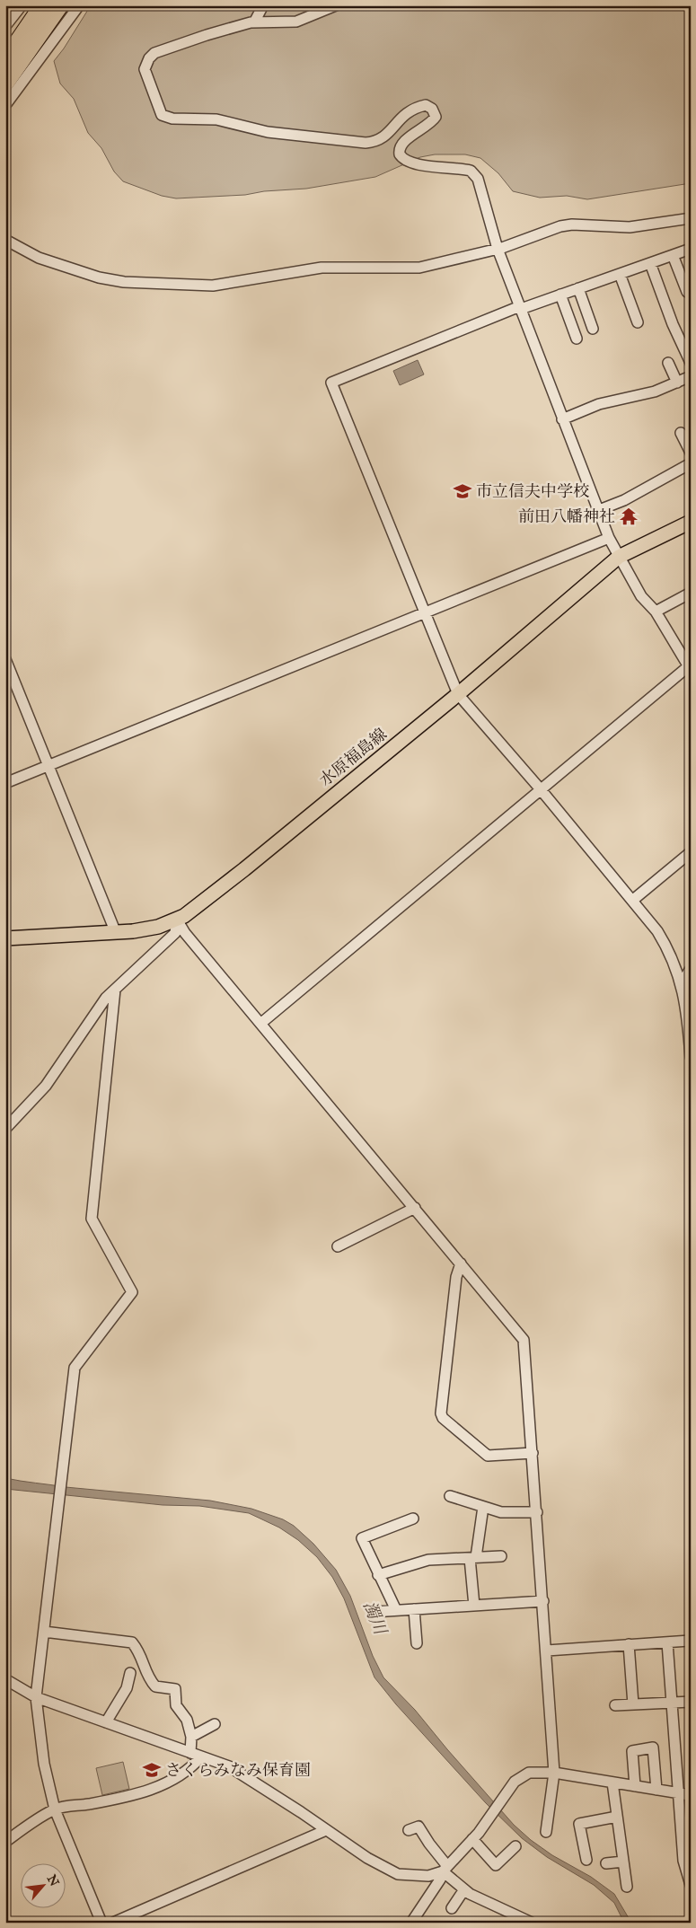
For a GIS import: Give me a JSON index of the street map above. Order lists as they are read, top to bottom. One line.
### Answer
{"streets":{"main road":["水原福島線"]},"water":["濁川"],"places":{"school or university":["市立信夫中学校","さくらみなみ保育園"],"temple":["前田八幡神社"]},"north":"top right"}
